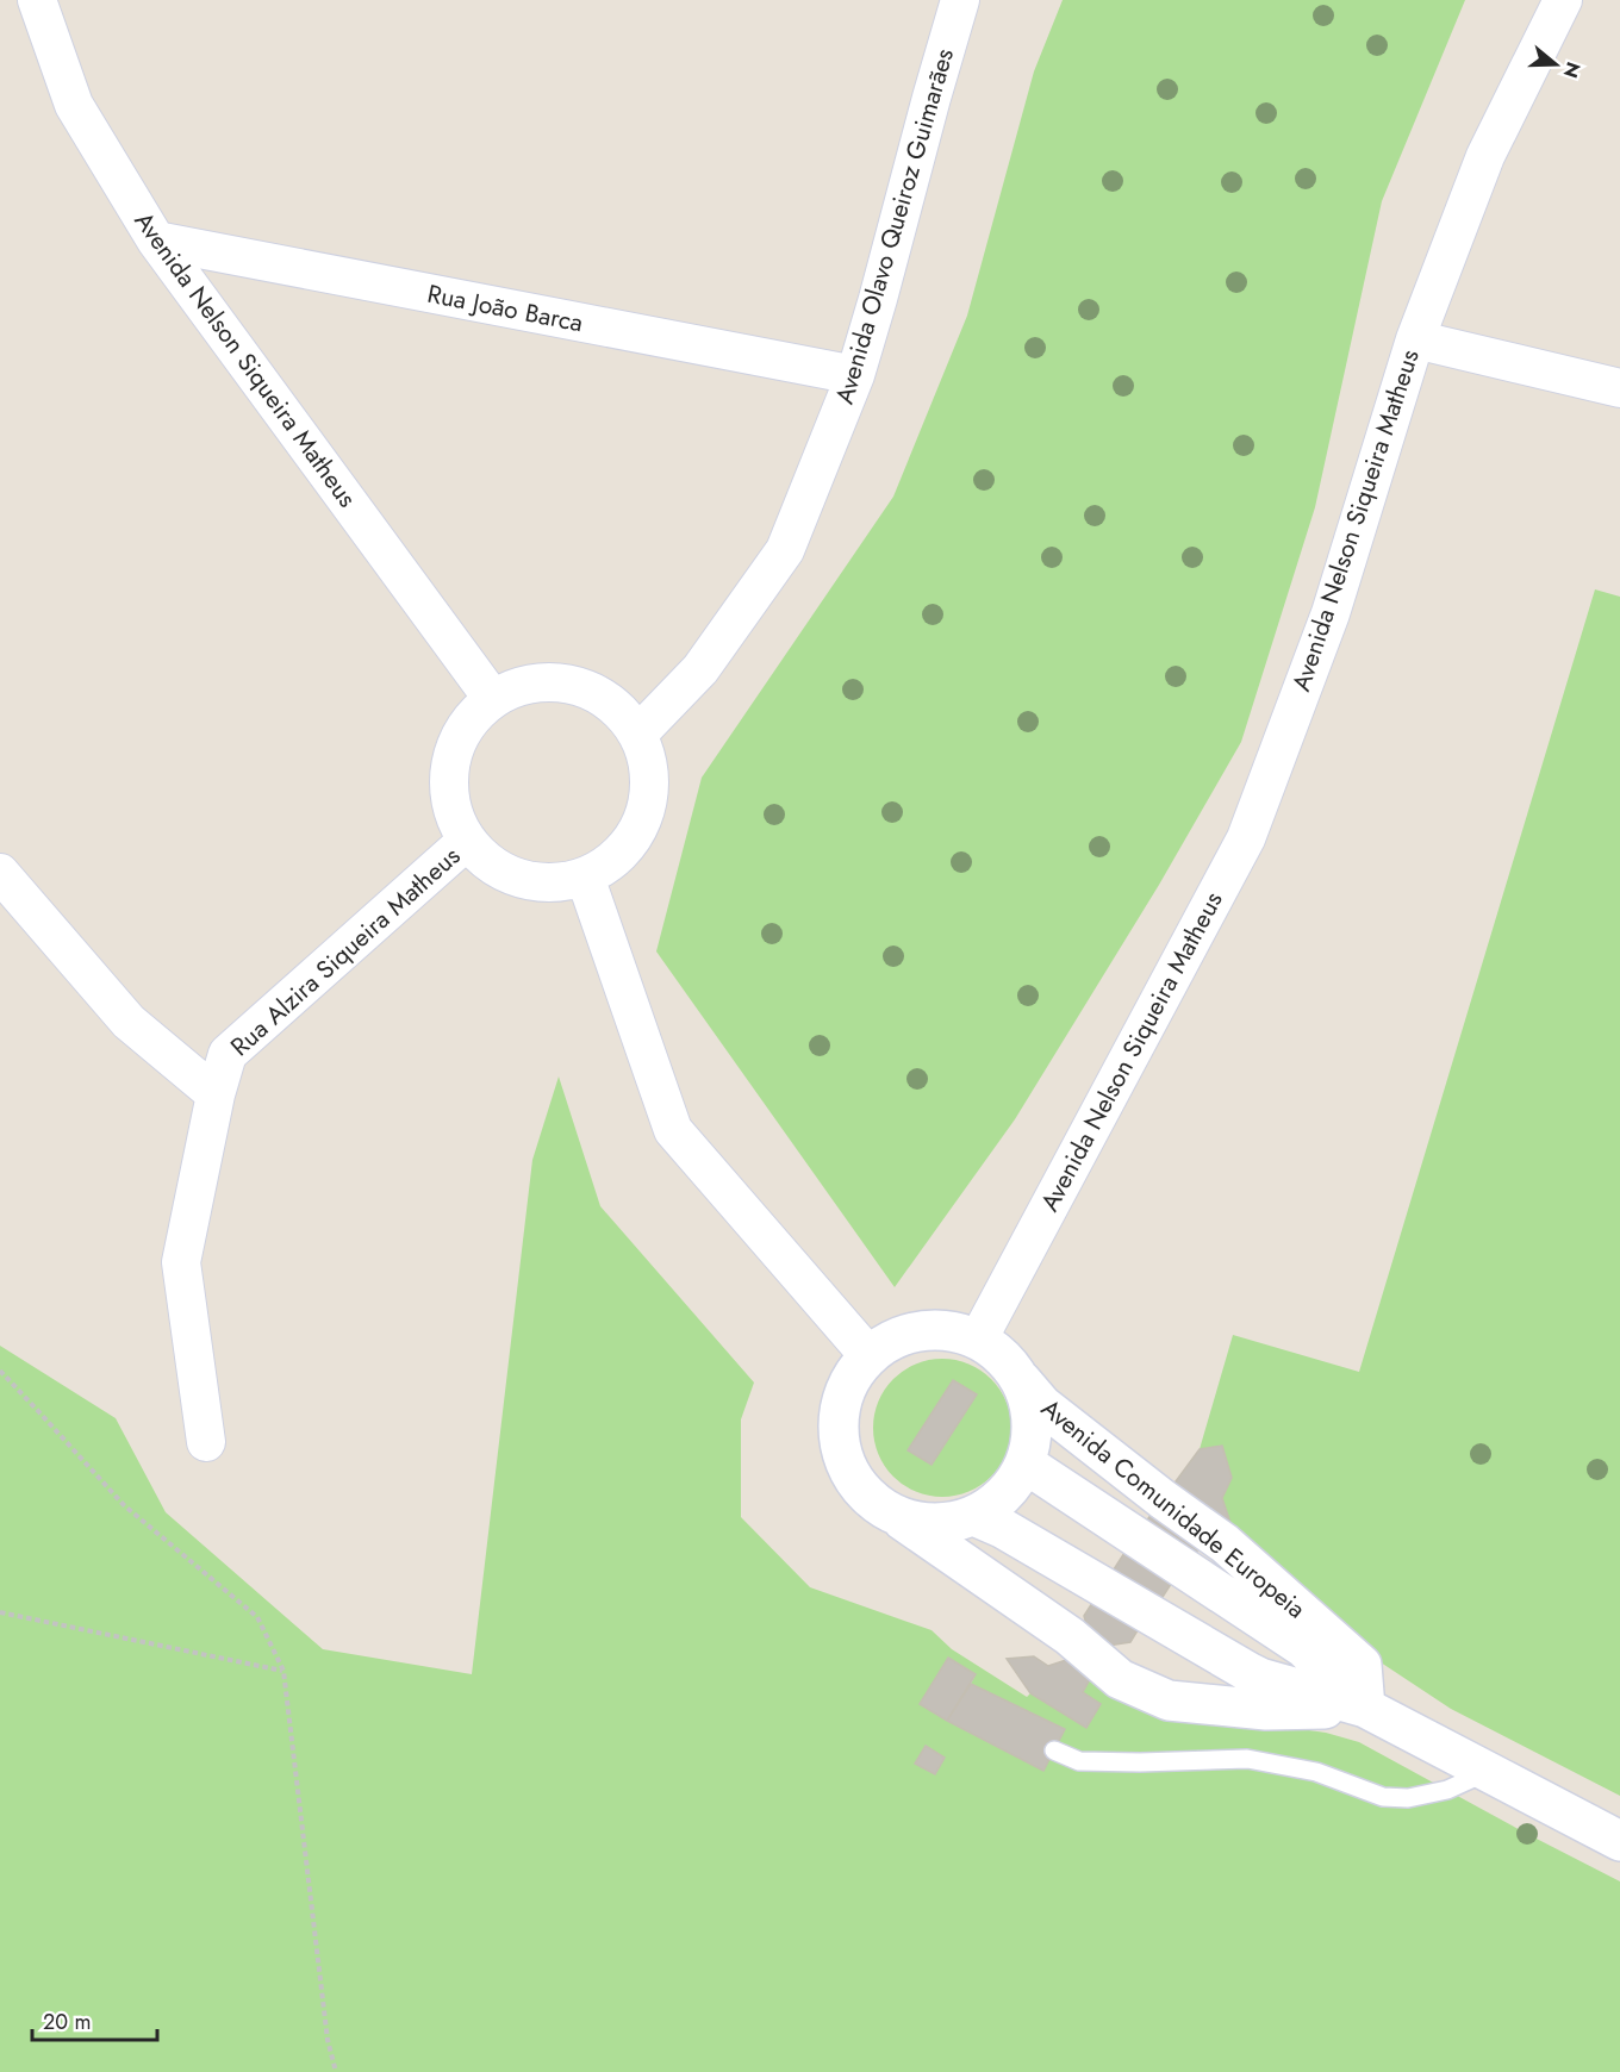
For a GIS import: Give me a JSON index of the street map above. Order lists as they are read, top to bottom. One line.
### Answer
{"streets":{"street":["Avenida Olavo Queiroz Guimarães","Rua João Barca","Avenida Nelson Siqueira Matheus","Rua Alzira Siqueira Matheus","Avenida Comunidade Europeia"]},"crossings":[["Avenida Olavo Queiroz Guimarães","Rua João Barca"],["Avenida Olavo Queiroz Guimarães","Avenida Nelson Siqueira Matheus"],["Avenida Olavo Queiroz Guimarães","Rua Alzira Siqueira Matheus"],["Rua João Barca","Avenida Nelson Siqueira Matheus"],["Avenida Nelson Siqueira Matheus","Rua Alzira Siqueira Matheus"],["Avenida Nelson Siqueira Matheus","Avenida Comunidade Europeia"]],"scale_bar":"20 m","north":"right"}
